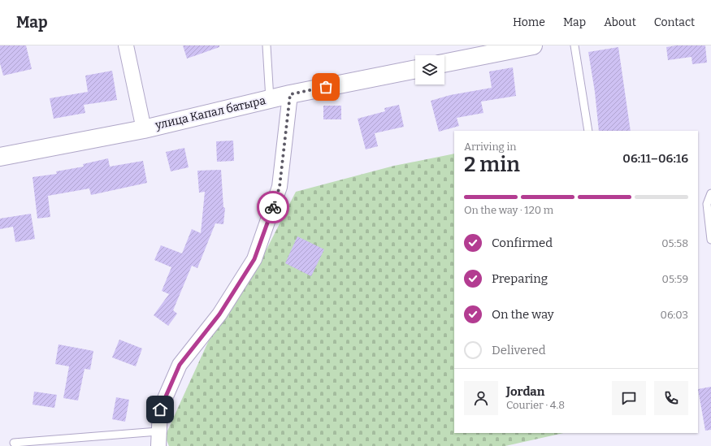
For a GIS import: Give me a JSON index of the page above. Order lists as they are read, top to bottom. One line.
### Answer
{"streets":{"main road":["улица Капал батыра"]},"page":{"header":"Map","nav":["Home","Map","About","Contact"],"heading":["2 min","Arriving in","06:11–06:16"],"panel":["Jordan","Courier · 4.8"],"bar":"On the way · 120 m","list":[["Confirmed","05:58"],["Preparing","05:59"],["On the way","06:03"],"Delivered"]}}
